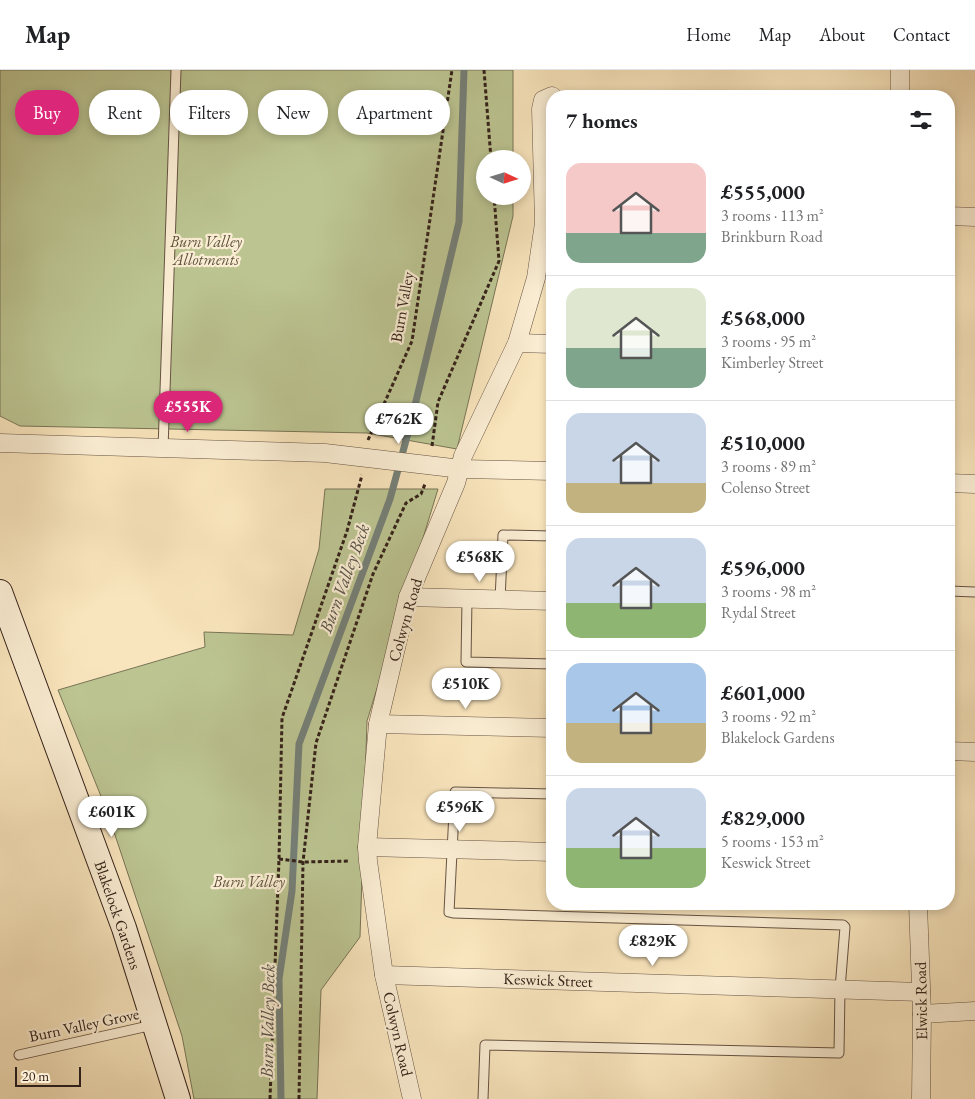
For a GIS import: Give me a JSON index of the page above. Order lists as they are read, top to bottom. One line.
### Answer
{"streets":{"street":["Colwyn Road","Blakelock Gardens","Keswick Street","Elwick Road"],"lane":["Burn Valley Grove"],"path":["Burn Valley"]},"crossings":[["Colwyn Road","Keswick Street"],["Blakelock Gardens","Burn Valley Grove"],["Keswick Street","Elwick Road"]],"water":["Burn Valley Beck"],"parks":["Burn Valley Allotments","Burn Valley"],"scale_bar":"20 m","north":"right","page":{"header":"Map","nav":["Home","Map","About","Contact"],"chip":["Buy","Rent","Filters","New","Apartment"],"heading":"7 homes","list":[{"name":"£555,000","note":"3 rooms · 113 m² · Brinkburn Road"},{"name":"£568,000","note":"3 rooms · 95 m² · Kimberley Street"},{"name":"£510,000","note":"3 rooms · 89 m² · Colenso Street"},{"name":"£596,000","note":"3 rooms · 98 m² · Rydal Street"},{"name":"£601,000","note":"3 rooms · 92 m² · Blakelock Gardens"},{"name":"£829,000","note":"5 rooms · 153 m² · Keswick Street"}],"price":["£555K","£762K","£568K","£510K","£596K","£601K","£829K"],"scale":"20 m"}}
